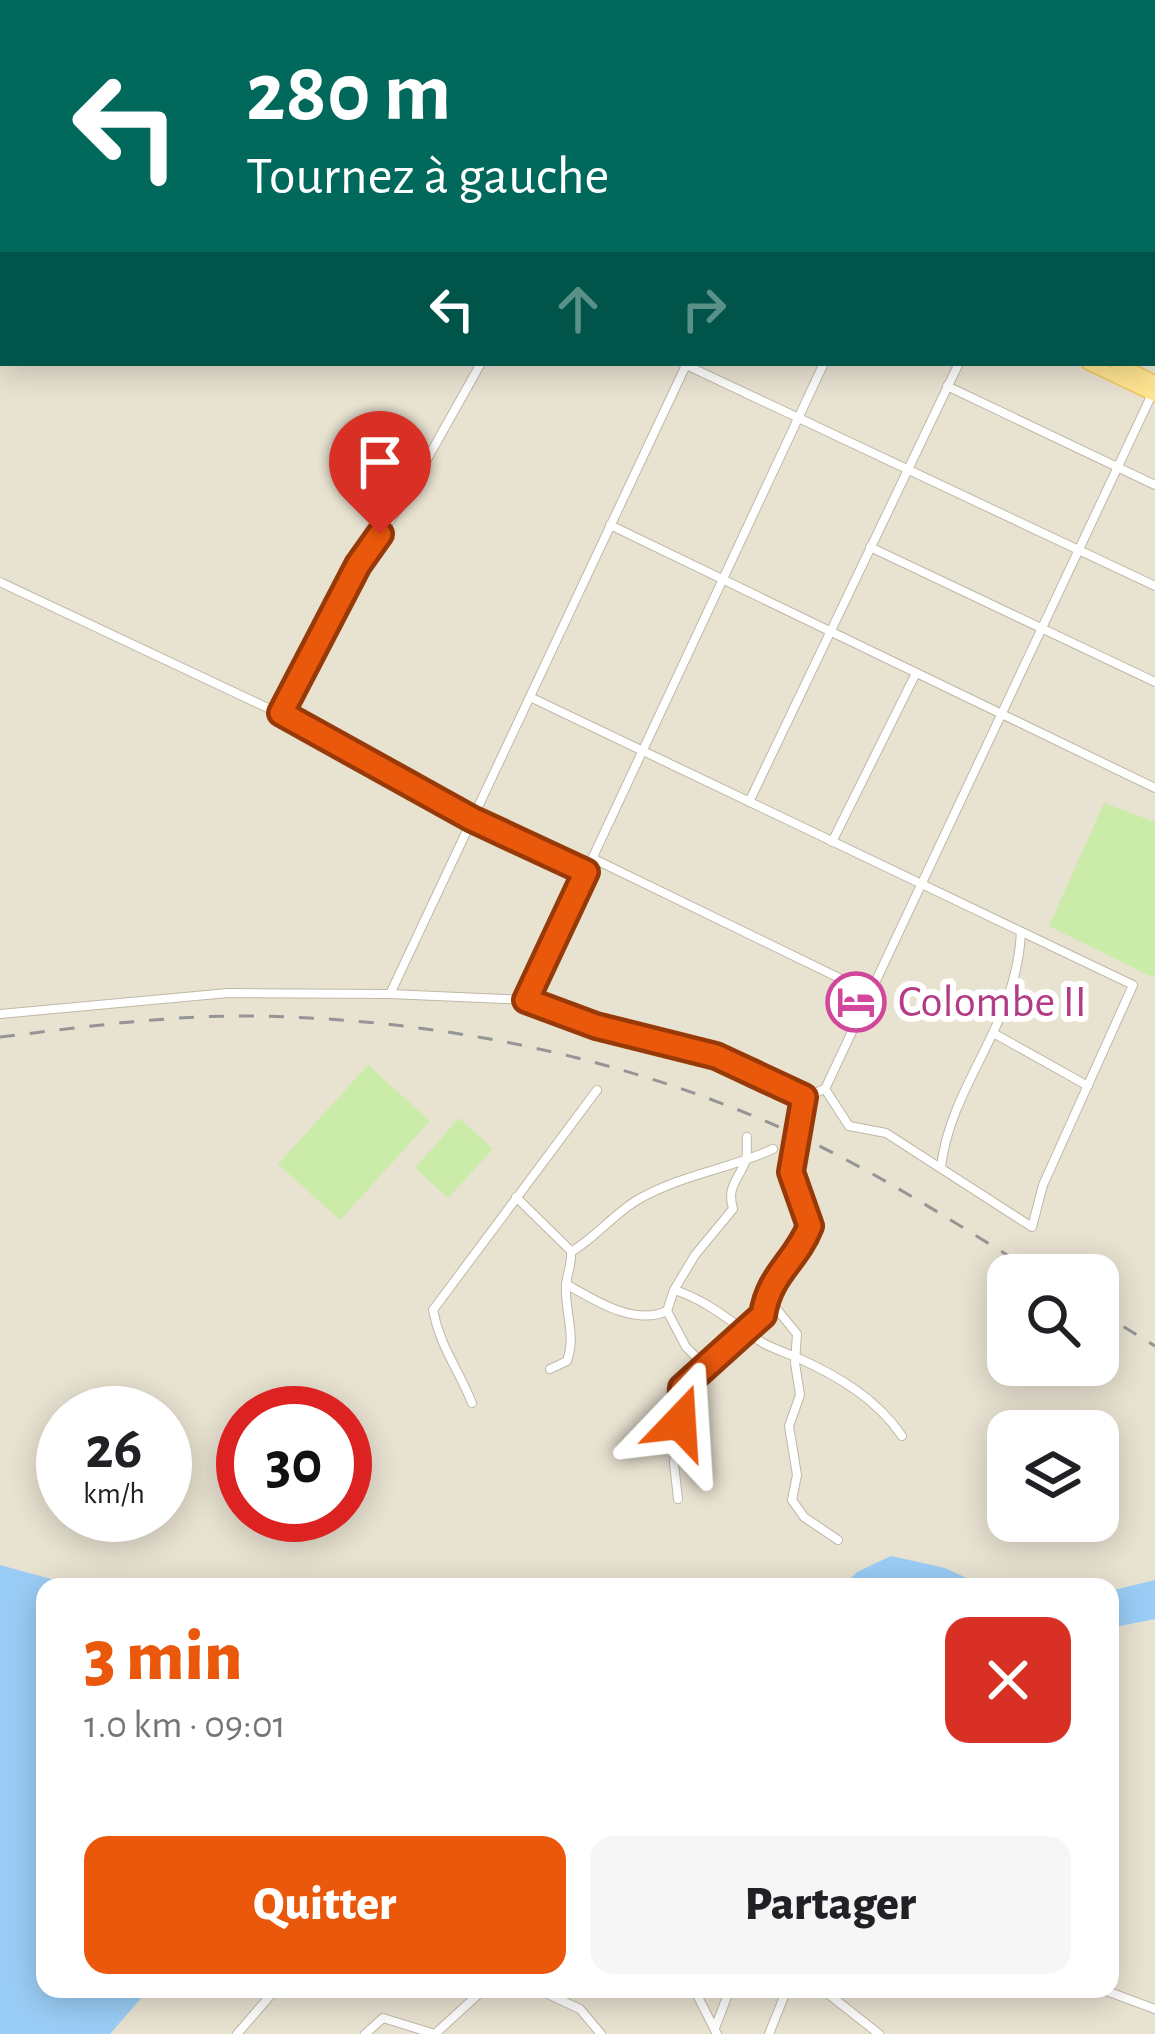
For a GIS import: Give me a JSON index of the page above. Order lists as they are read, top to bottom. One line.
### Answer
{"places":{"hotel":["Colombe II"]},"page":{"turn":["280 m","Tournez à gauche"],"speed":"26 km/h","limit":"30","heading":["3 min","1.0 km · 09:01"],"buttons":["Quitter","Partager"]}}
